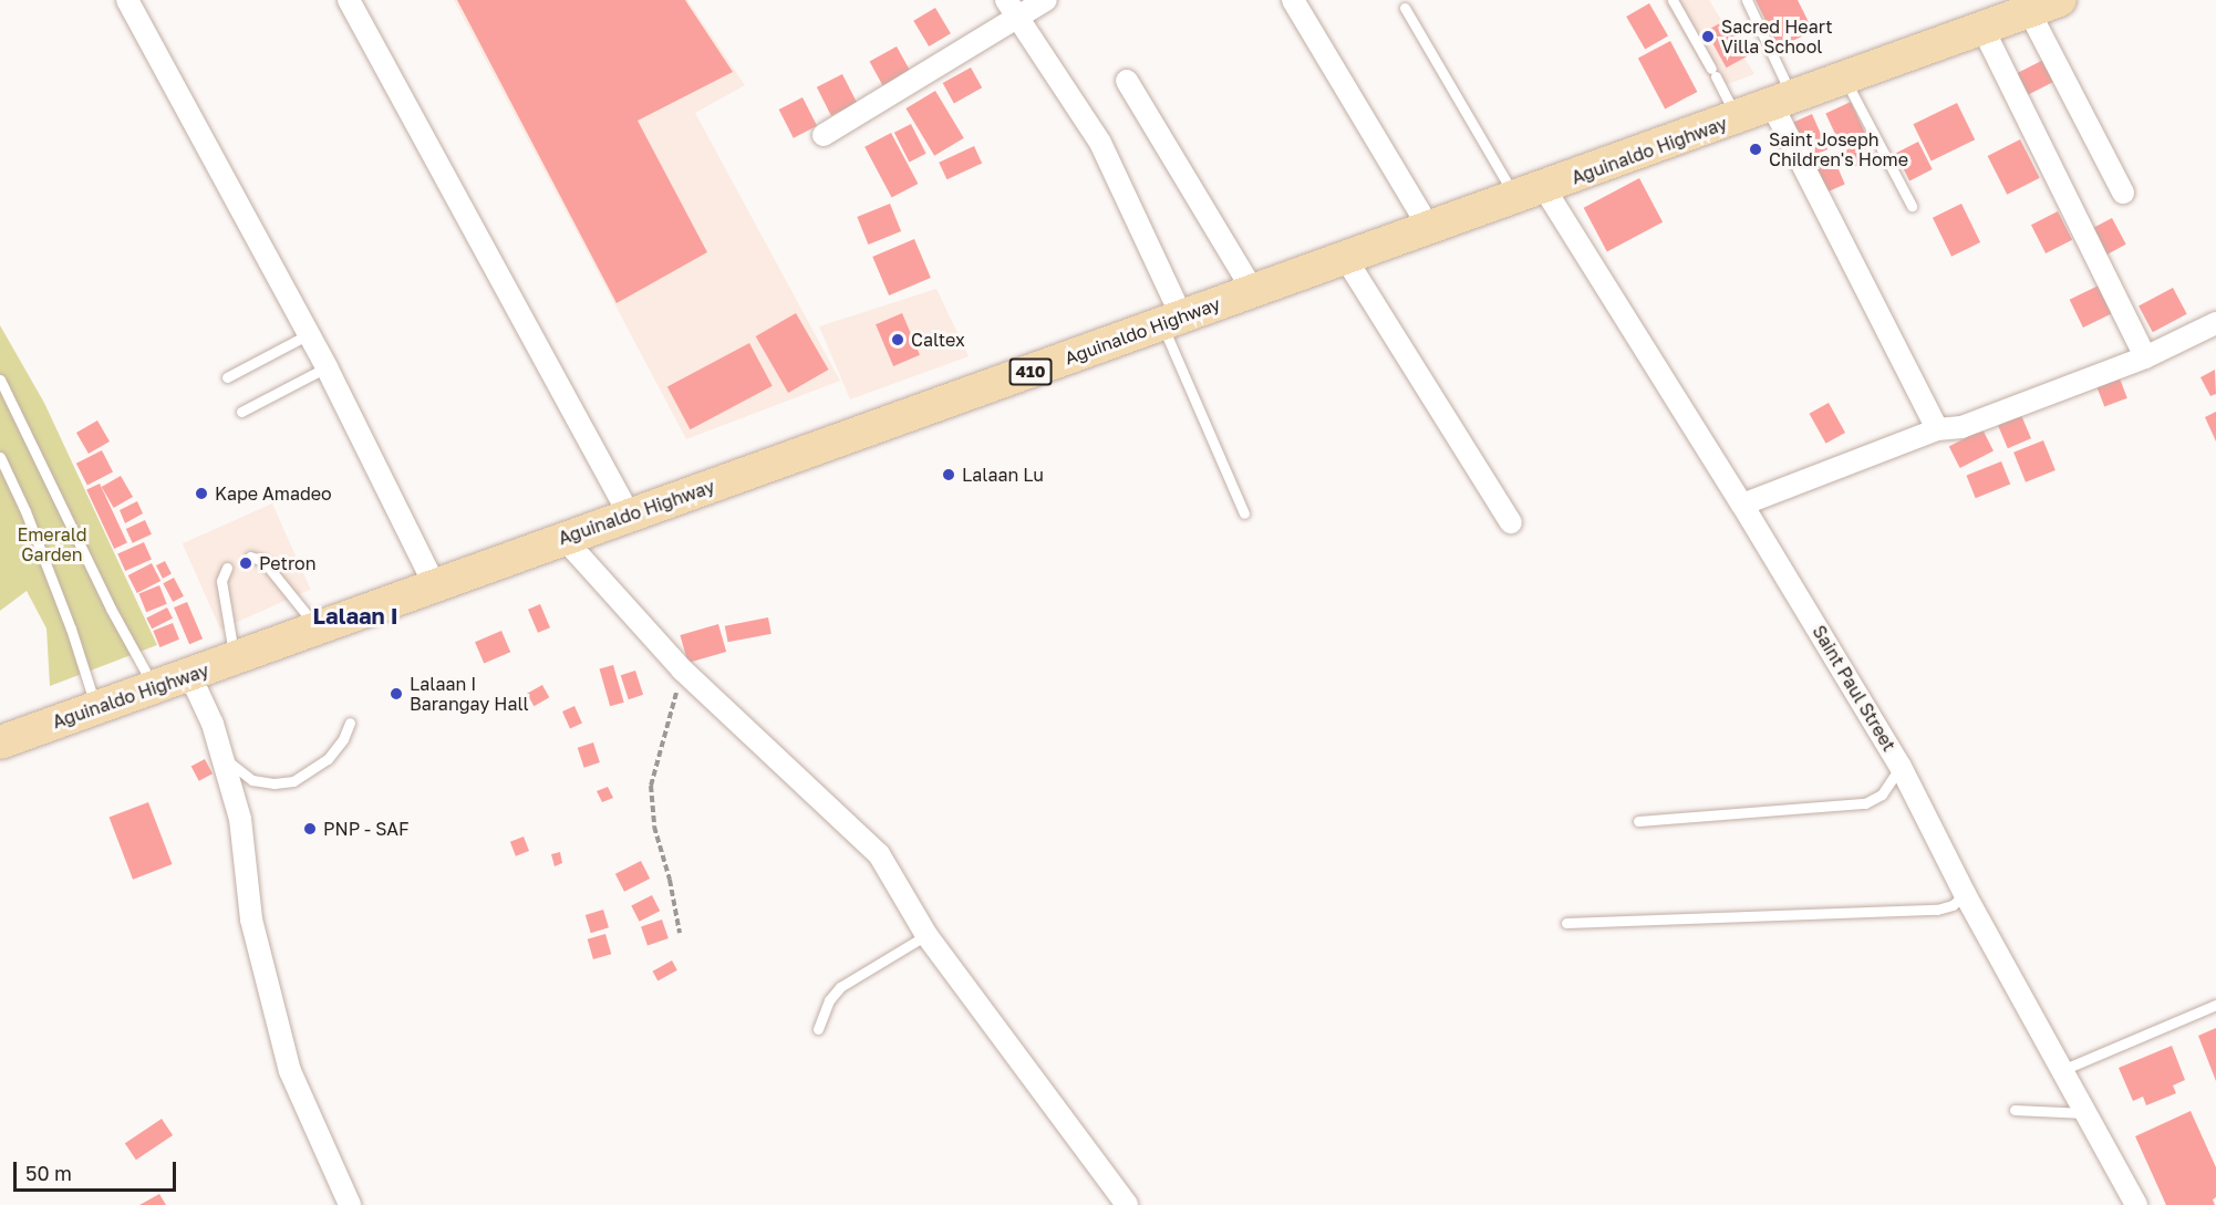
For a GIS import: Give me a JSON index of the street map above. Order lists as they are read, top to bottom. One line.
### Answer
{"streets":{"main road":["Aguinaldo Highway","410"],"street":["Saint Paul Street"]},"crossings":[["Aguinaldo Highway","Saint Paul Street"]],"districts":["Lalaan I"],"parks":["Emerald Garden"],"places":["Sacred Heart Villa School","Saint Joseph Children's Home","Caltex","Lalaan Lu","Kape Amadeo","Petron","Lalaan I Barangay Hall","PNP - SAF"],"scale_bar":"50 m"}
